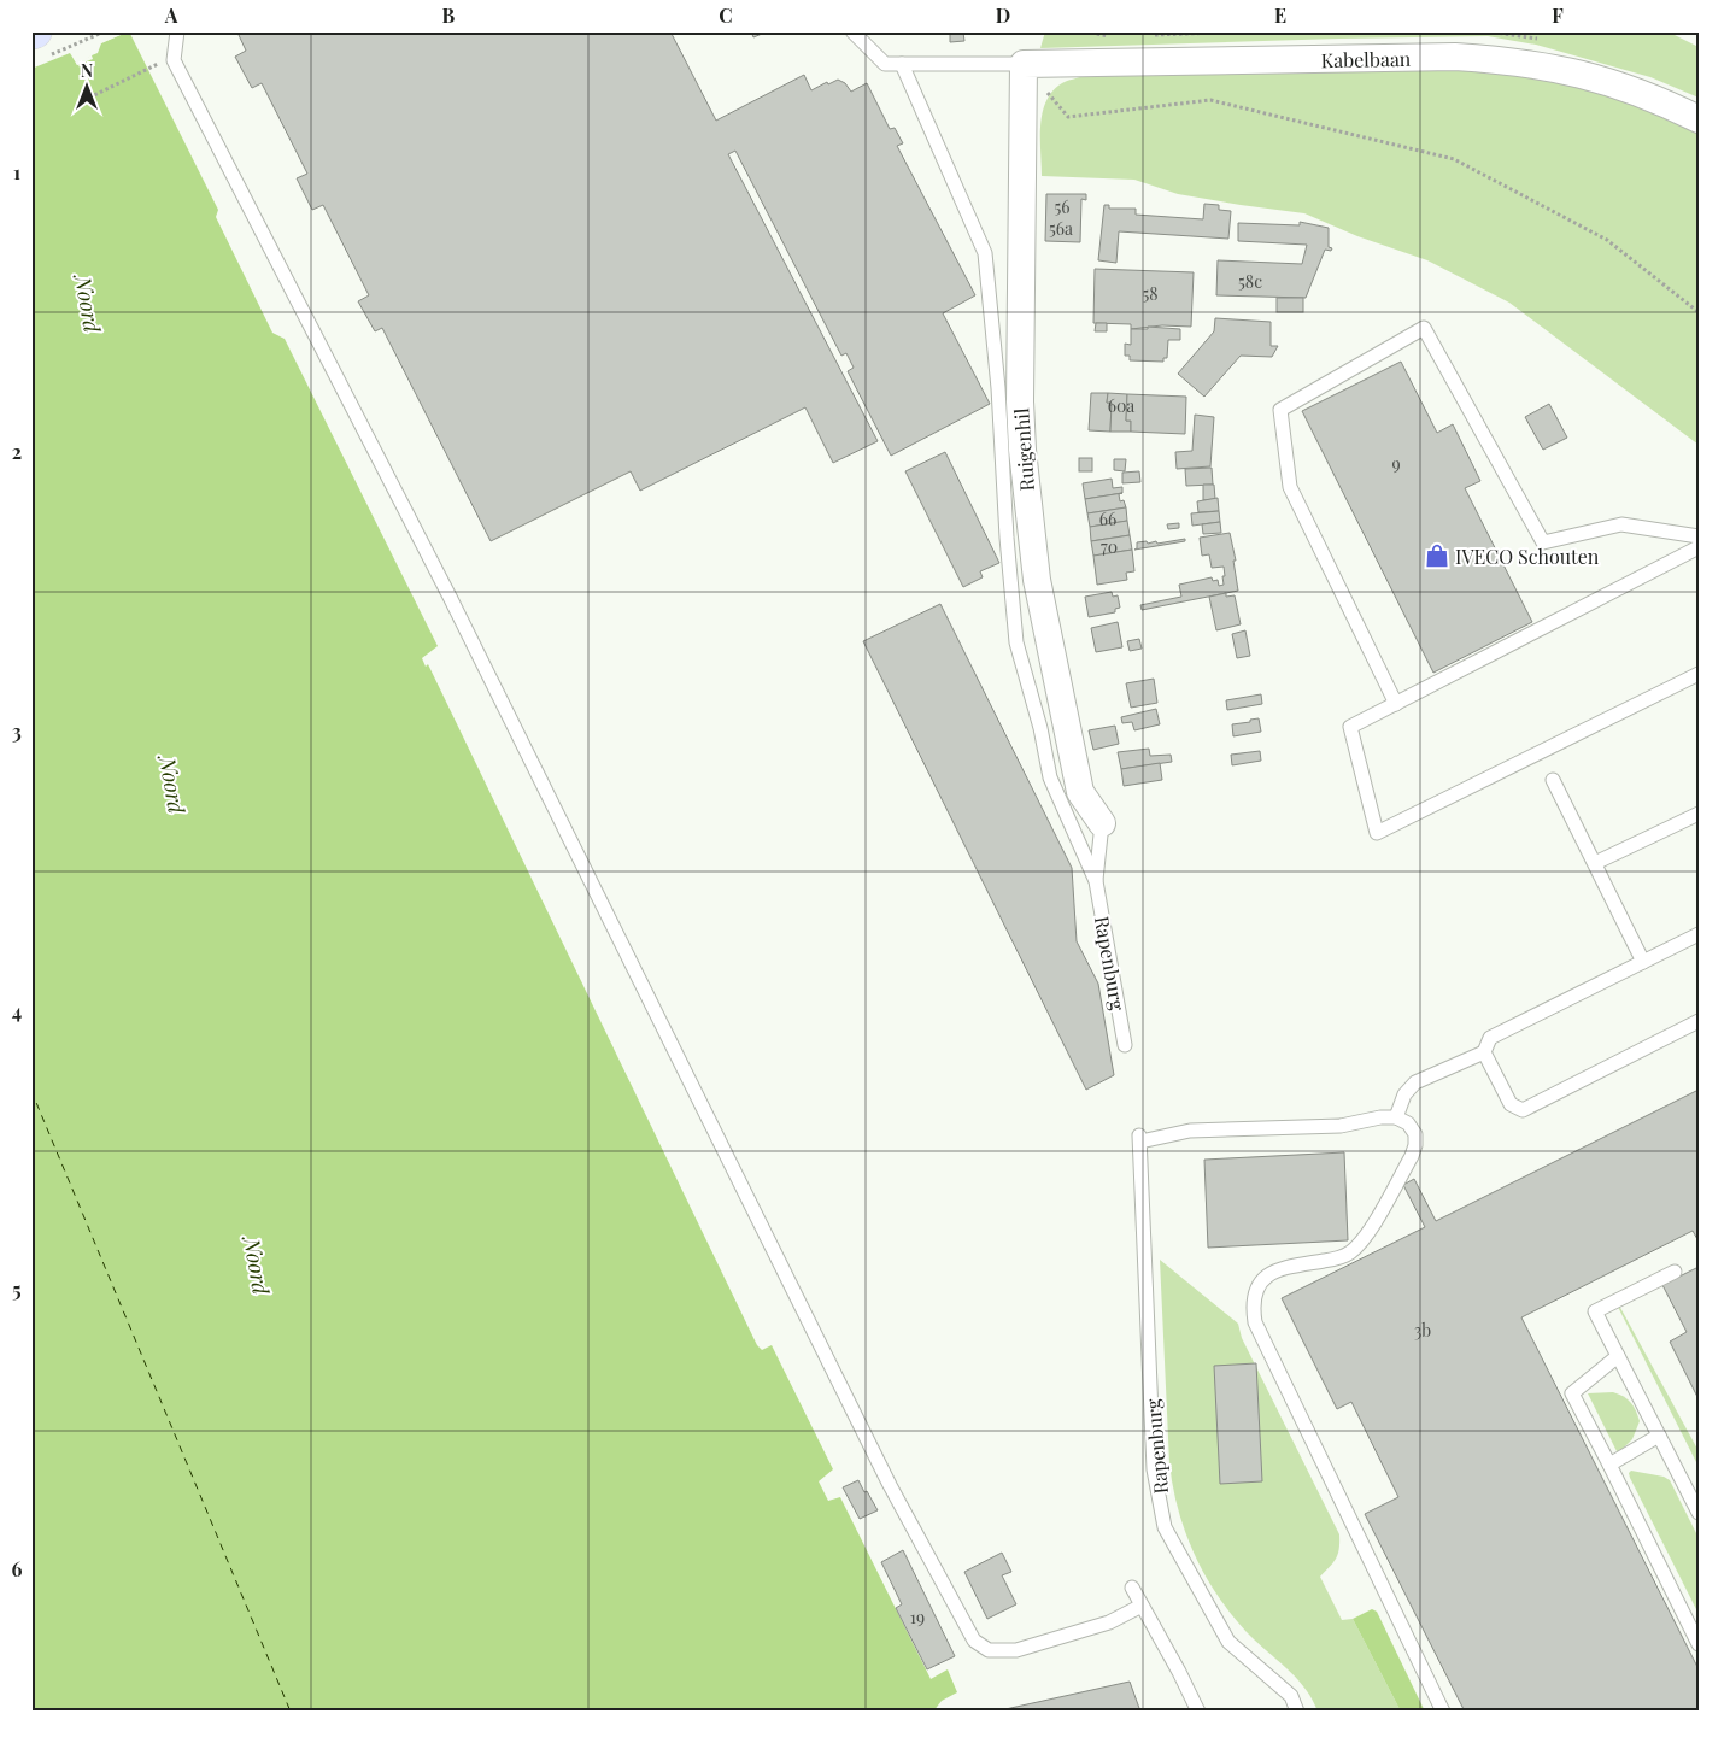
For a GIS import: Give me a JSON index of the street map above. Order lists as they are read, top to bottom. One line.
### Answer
{"streets":{"street":["Kabelbaan","Ruigenhil"],"lane":["Rapenburg"]},"crossings":[["Kabelbaan","Ruigenhil"]],"water":["Noord"],"places":{"shop":["IVECO Schouten"]},"house_numbers":["56","56a","58c","58","60a","9","66","70","3b","19"],"north":"top","grid":{"columns":["A","B","C","D","E","F"],"rows":["1","2","3","4","5","6"]}}
